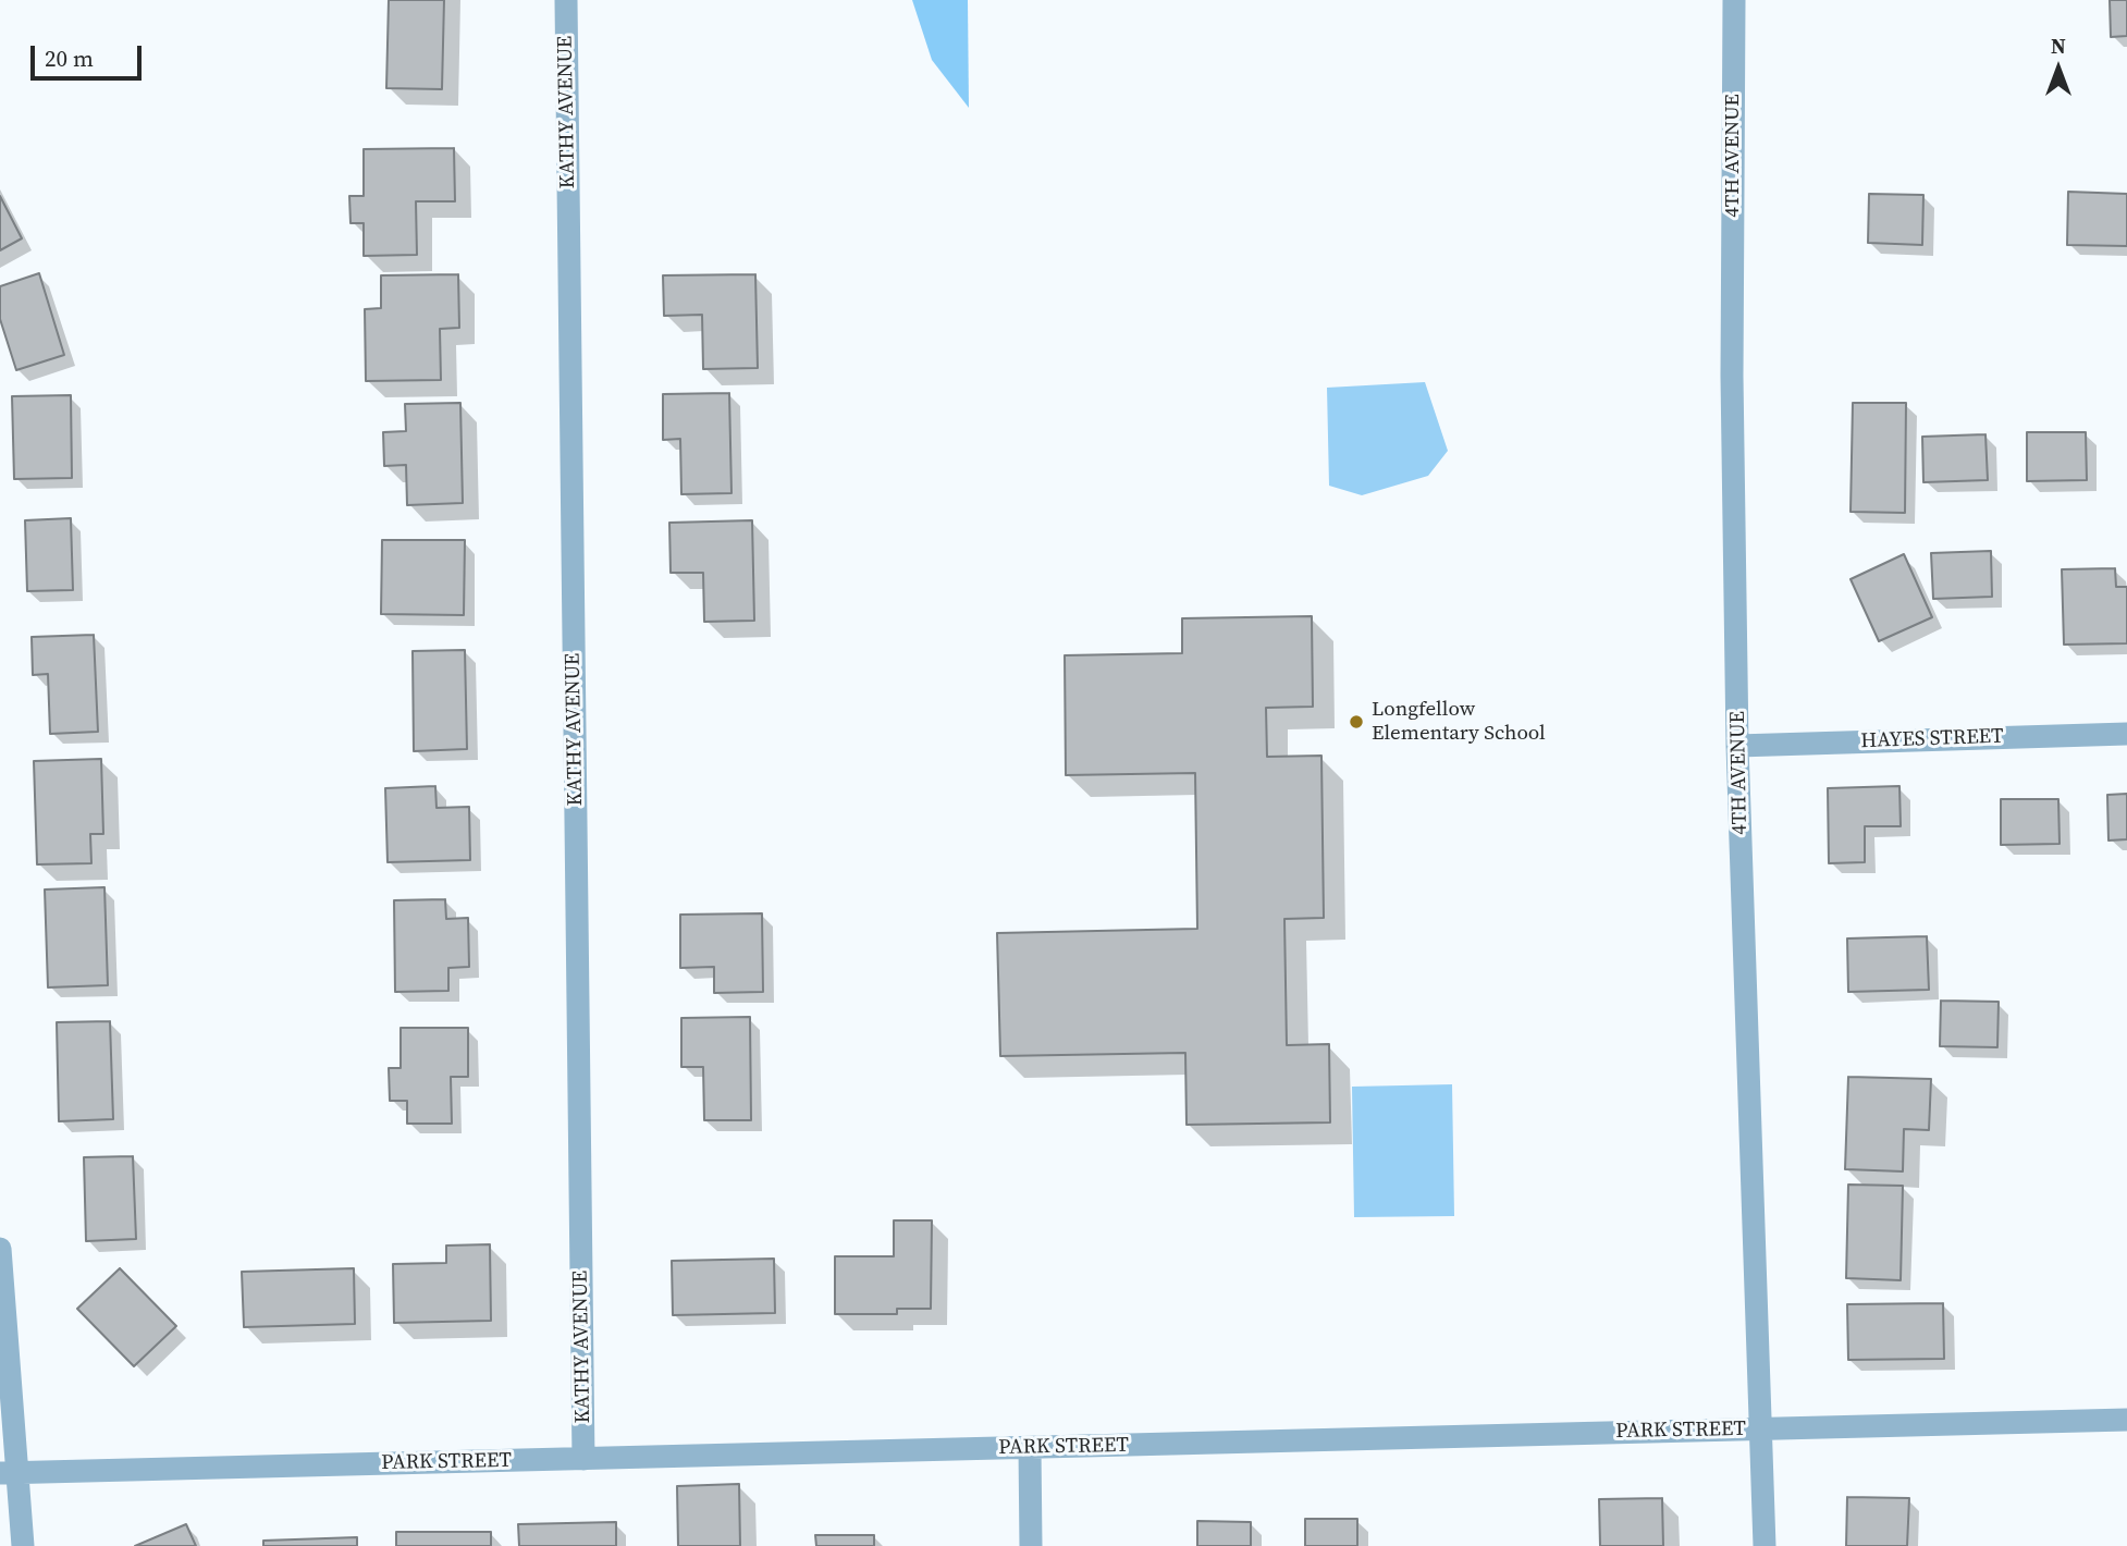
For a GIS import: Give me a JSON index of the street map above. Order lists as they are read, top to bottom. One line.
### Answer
{"streets":{"street":["KATHY AVENUE","4TH AVENUE","HAYES STREET","PARK STREET"]},"crossings":[["KATHY AVENUE","PARK STREET"],["4TH AVENUE","HAYES STREET"],["4TH AVENUE","PARK STREET"]],"places":["Longfellow Elementary School"],"scale_bar":"20 m","north":"top"}
